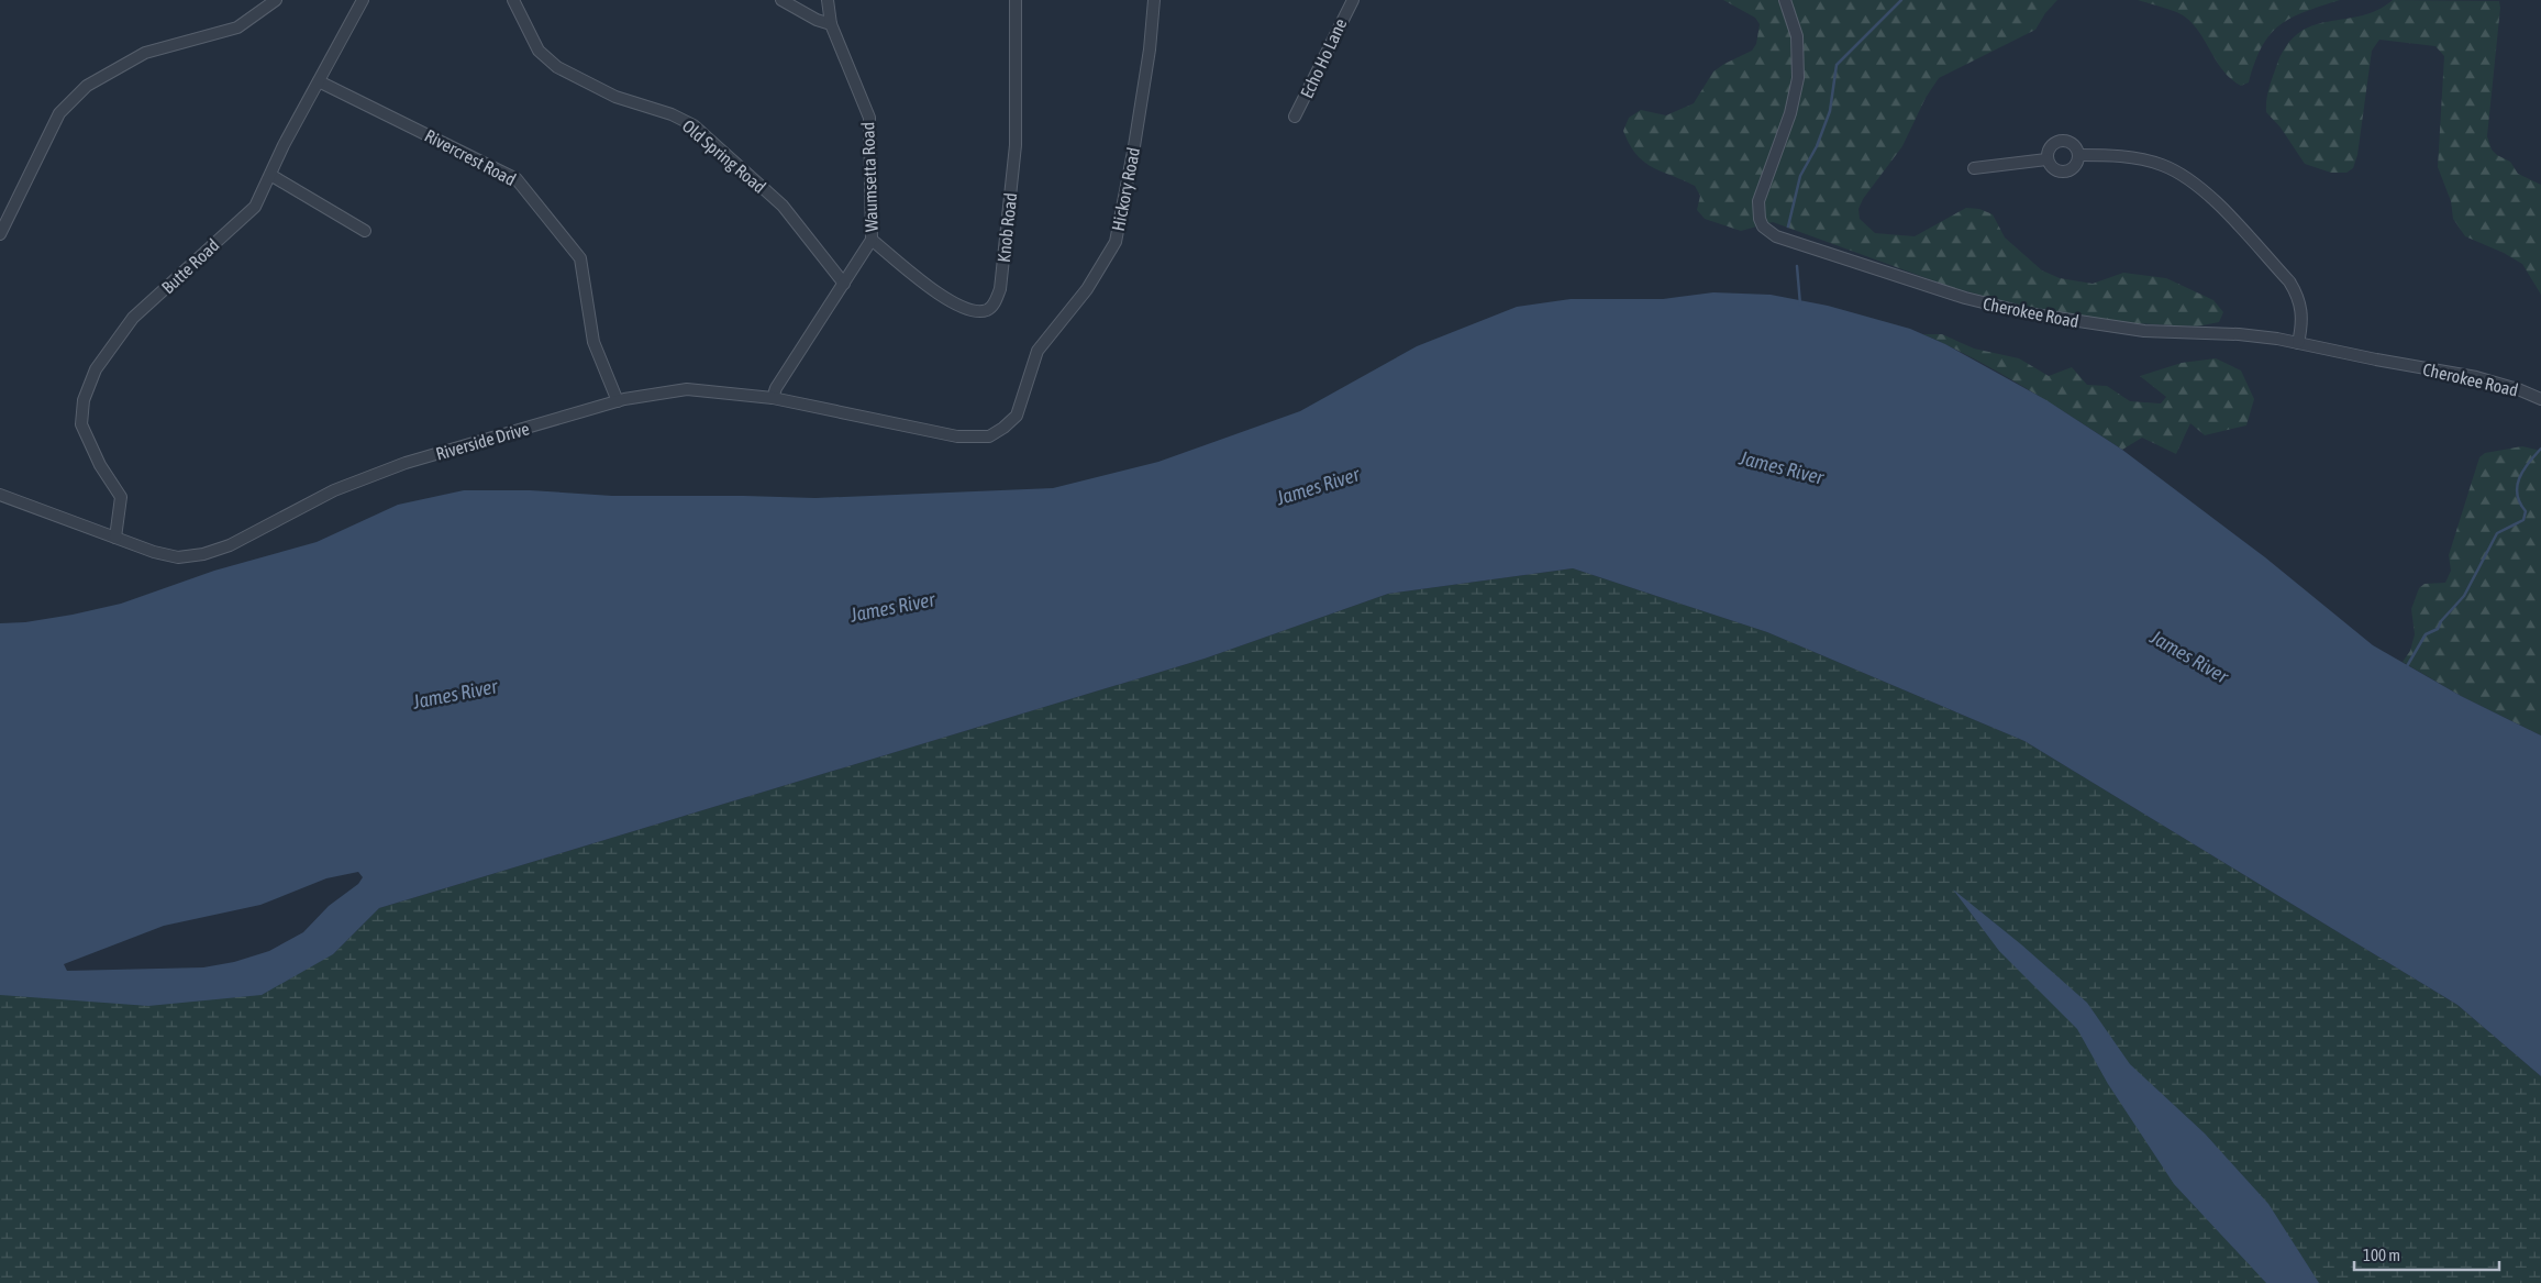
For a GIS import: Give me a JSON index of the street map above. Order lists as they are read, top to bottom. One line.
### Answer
{"streets":{"street":["Echo Ho Lane","Old Spring Road","Rivercrest Road","Waumsetta Road","Hickory Road","Knob Road","Butte Road","Cherokee Road","Riverside Drive"]},"crossings":[["Old Spring Road","Waumsetta Road"],["Rivercrest Road","Butte Road"],["Rivercrest Road","Riverside Drive"],["Waumsetta Road","Knob Road"],["Waumsetta Road","Riverside Drive"],["Hickory Road","Riverside Drive"],["Butte Road","Riverside Drive"]],"water":["James River"],"scale_bar":"100 m"}
